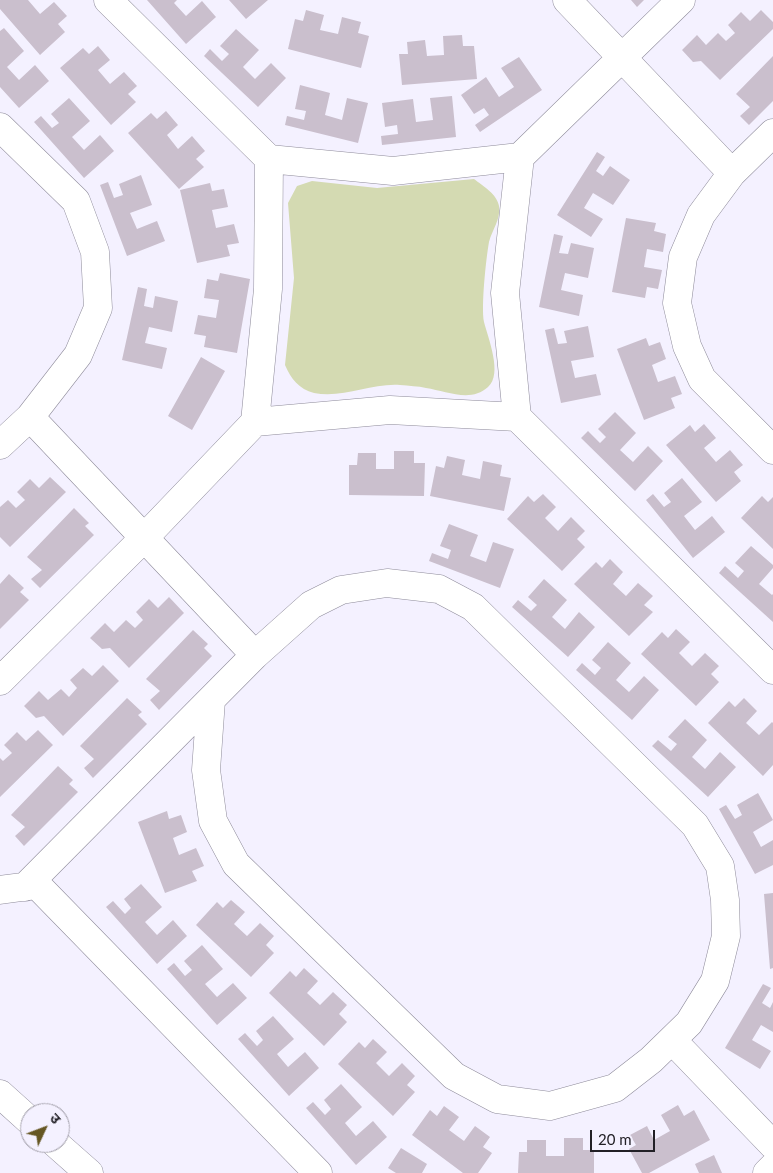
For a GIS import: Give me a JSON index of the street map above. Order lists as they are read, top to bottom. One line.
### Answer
{"scale_bar":"20 m","north":"top right"}
